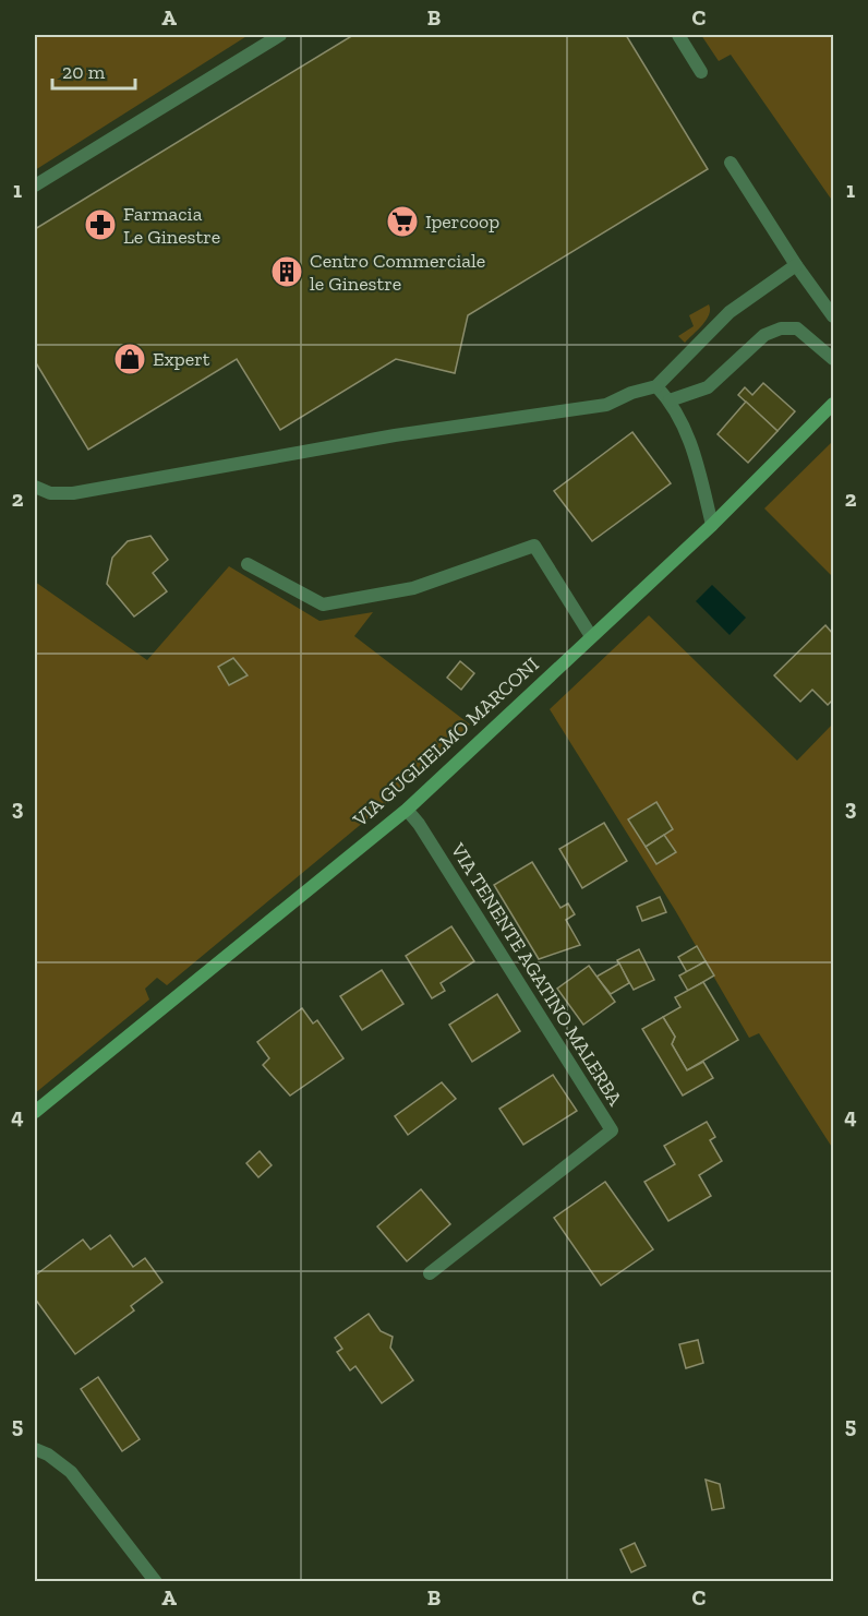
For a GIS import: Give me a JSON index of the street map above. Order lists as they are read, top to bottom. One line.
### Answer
{"streets":{"main road":["VIA GUGLIELMO MARCONI"],"street":["VIA TENENTE AGATINO MALERBA"]},"crossings":[["VIA GUGLIELMO MARCONI","VIA TENENTE AGATINO MALERBA"]],"places":{"supermarket":["Ipercoop"],"pharmacy":["Farmacia Le Ginestre"],"building":["Centro Commerciale le Ginestre"],"shop":["Expert"]},"scale_bar":"20 m","grid":{"columns":["A","B","C"],"rows":["1","2","3","4","5"]}}
